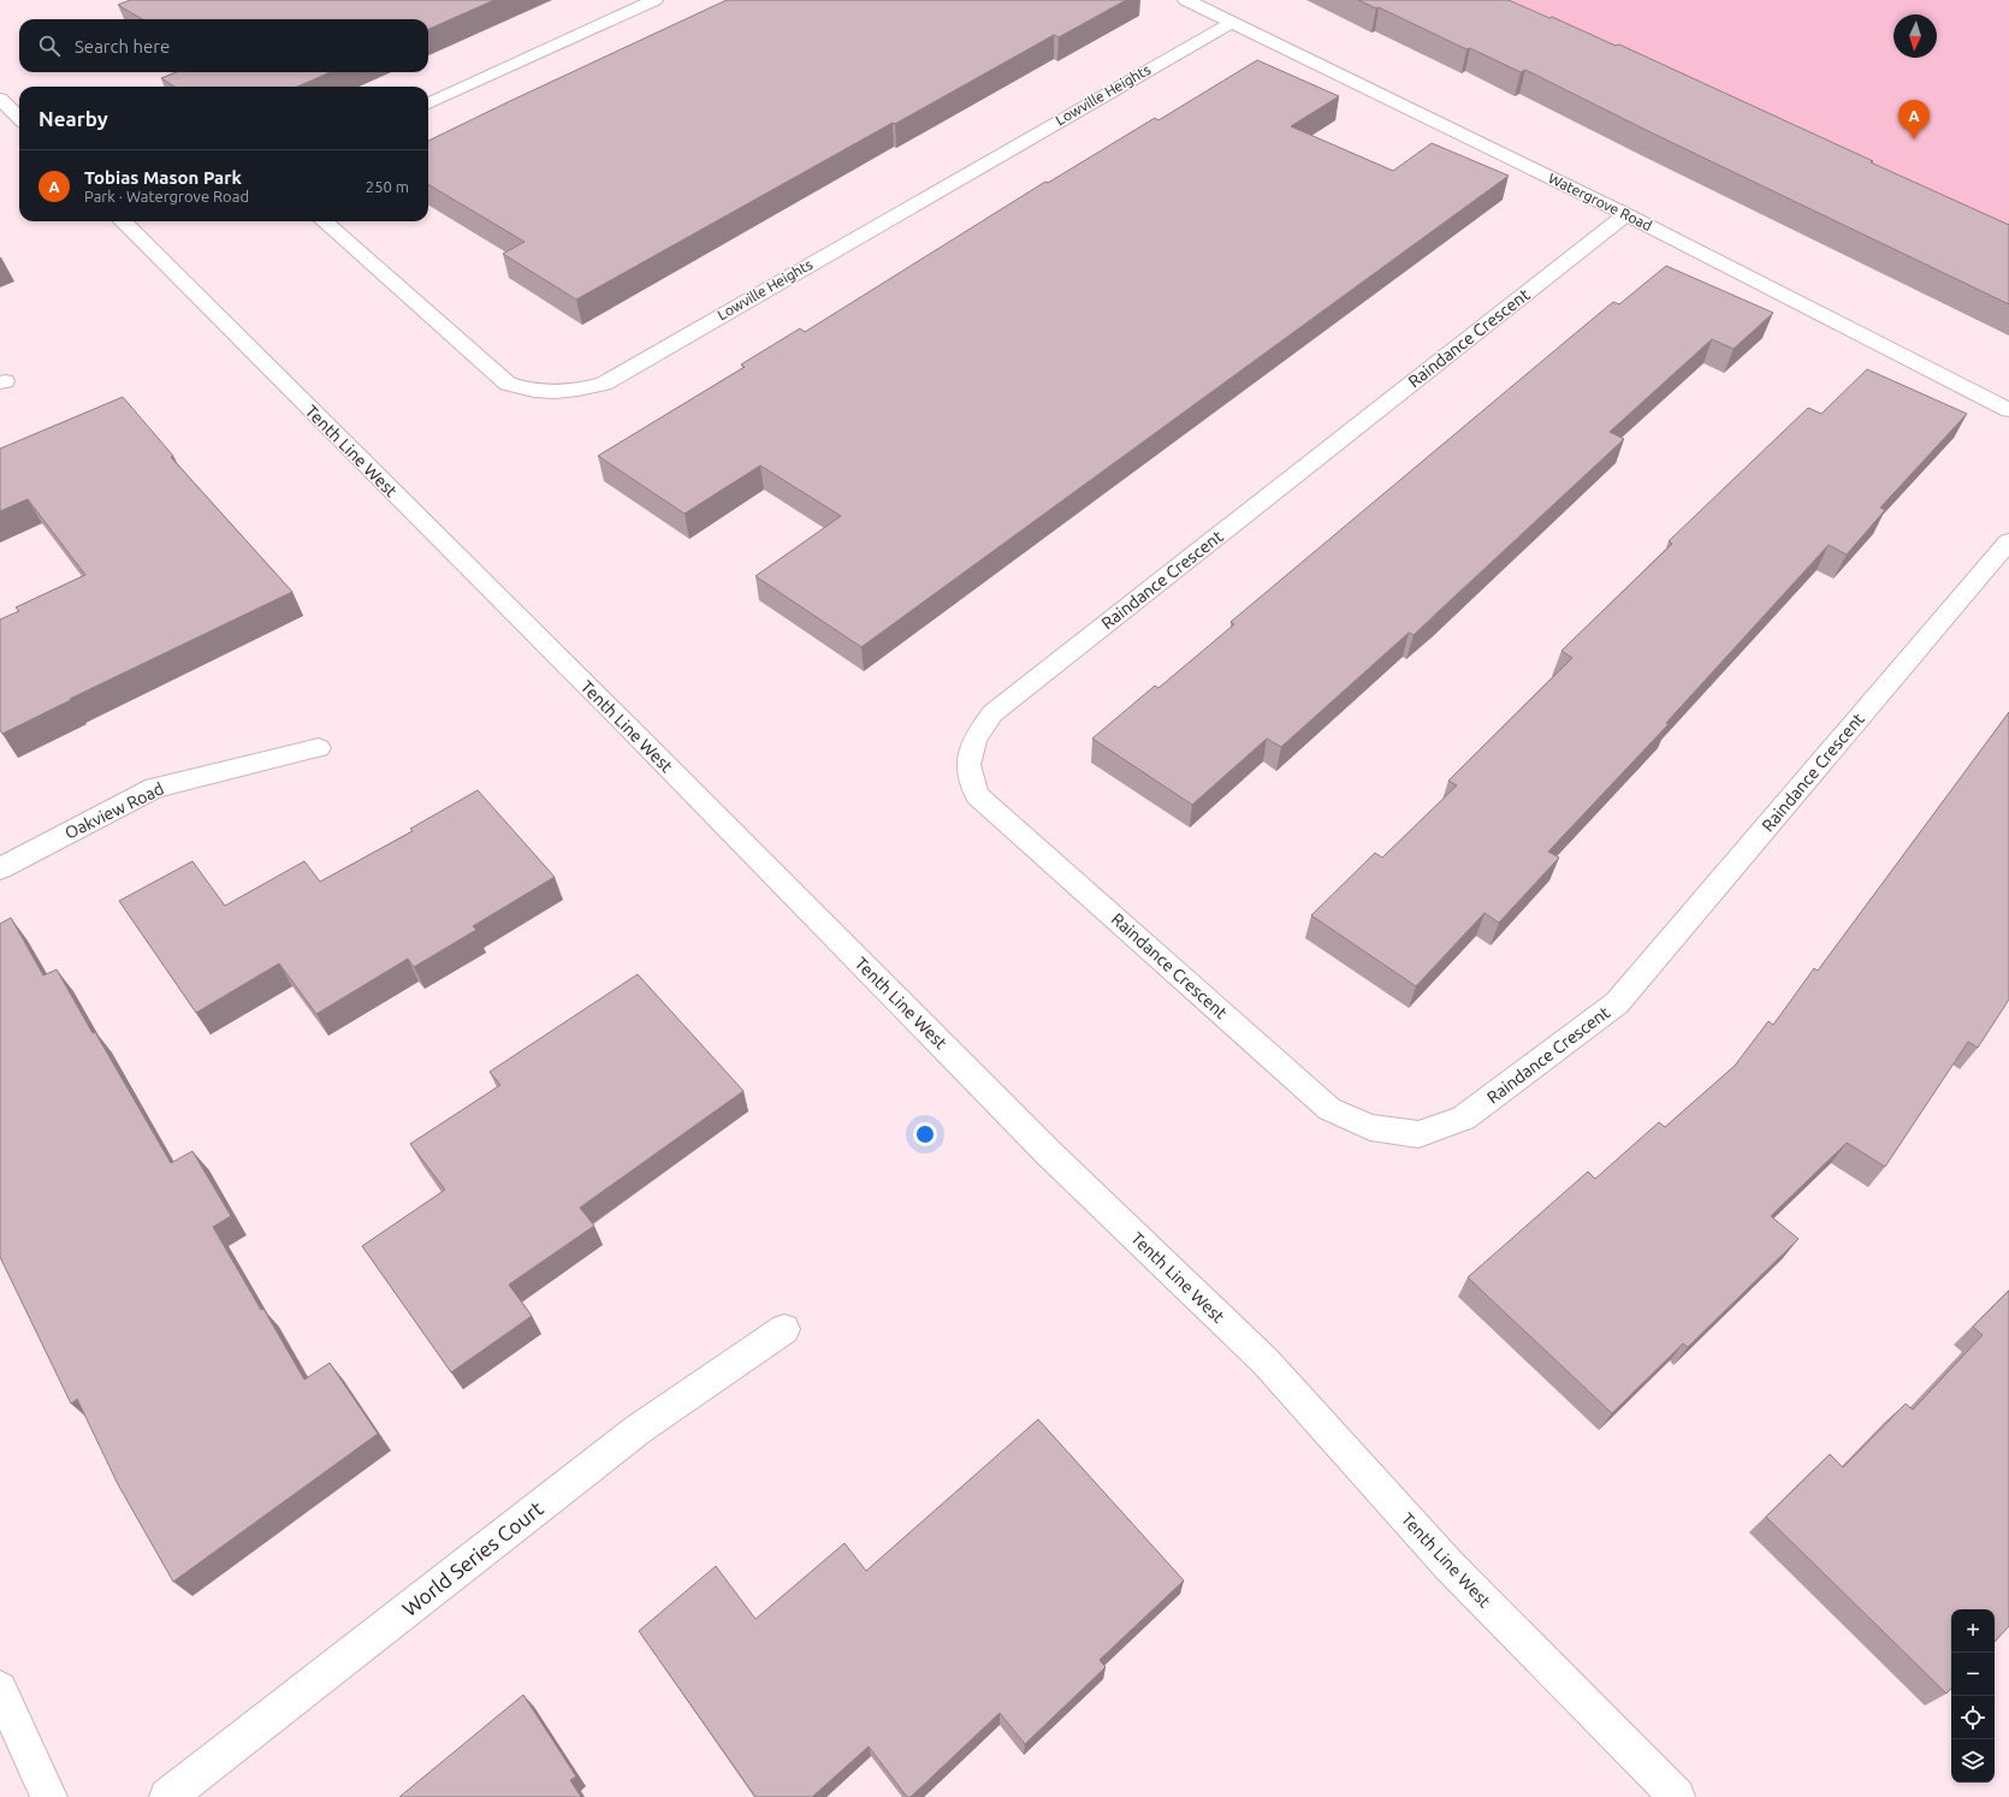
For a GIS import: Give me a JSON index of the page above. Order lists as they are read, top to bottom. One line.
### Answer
{"streets":{"street":["Lowville Heights","Watergrove Road","Raindance Crescent","Tenth Line West","Oakview Road","World Series Court"]},"crossings":[["Lowville Heights","Watergrove Road"],["Watergrove Road","Raindance Crescent"]],"north":"bottom","page":{"search":"Search here","heading":"Nearby","pins":"A","list":[{"mark":"A","name":"Tobias Mason Park","note":"Park · Watergrove Road","value":"250 m"}],"map_buttons":["+","−"]}}
